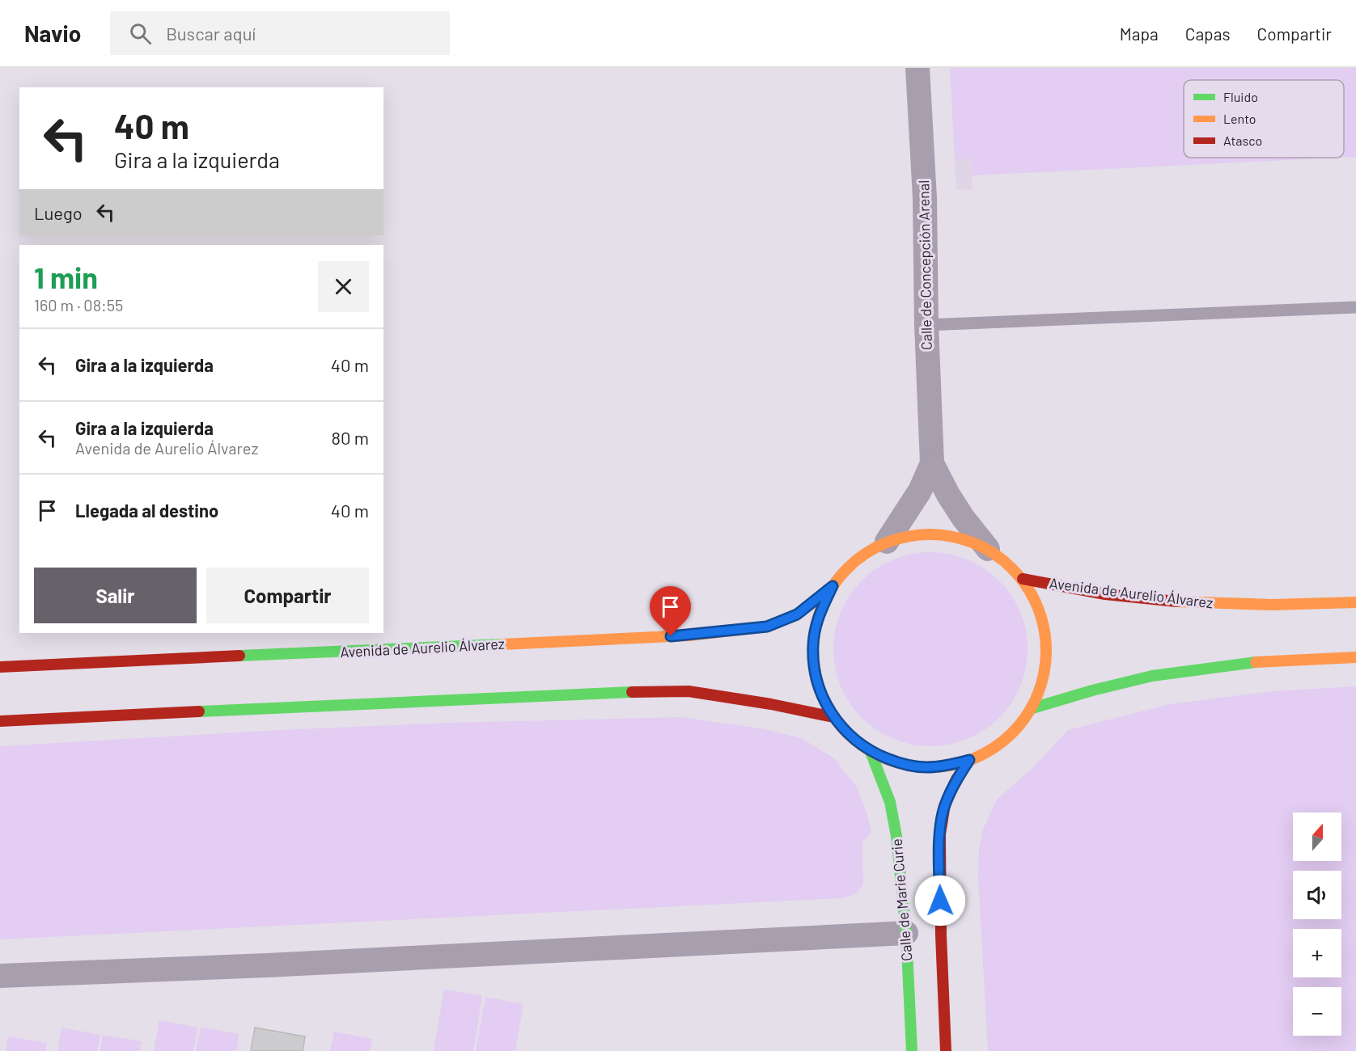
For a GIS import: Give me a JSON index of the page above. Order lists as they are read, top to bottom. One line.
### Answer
{"streets":{"main road":["Avenida de Aurelio Álvarez","Calle de Marie Curie"],"street":["Calle de Concepción Arenal"]},"legend":["Fluido","Lento","Atasco"],"north":"top","page":{"header":"Navio","search":"Buscar aquí","nav":["Mapa","Capas","Compartir"],"turn":["40 m","Gira a la izquierda"],"then":"Luego","heading":["1 min","160 m · 08:55"],"list":[{"name":"Gira a la izquierda","value":"40 m"},{"name":"Gira a la izquierda","note":"Avenida de Aurelio Álvarez","value":"80 m"},{"name":"Llegada al destino","value":"40 m"}],"buttons":["Salir","Compartir"],"map_buttons":["+","−"]}}
